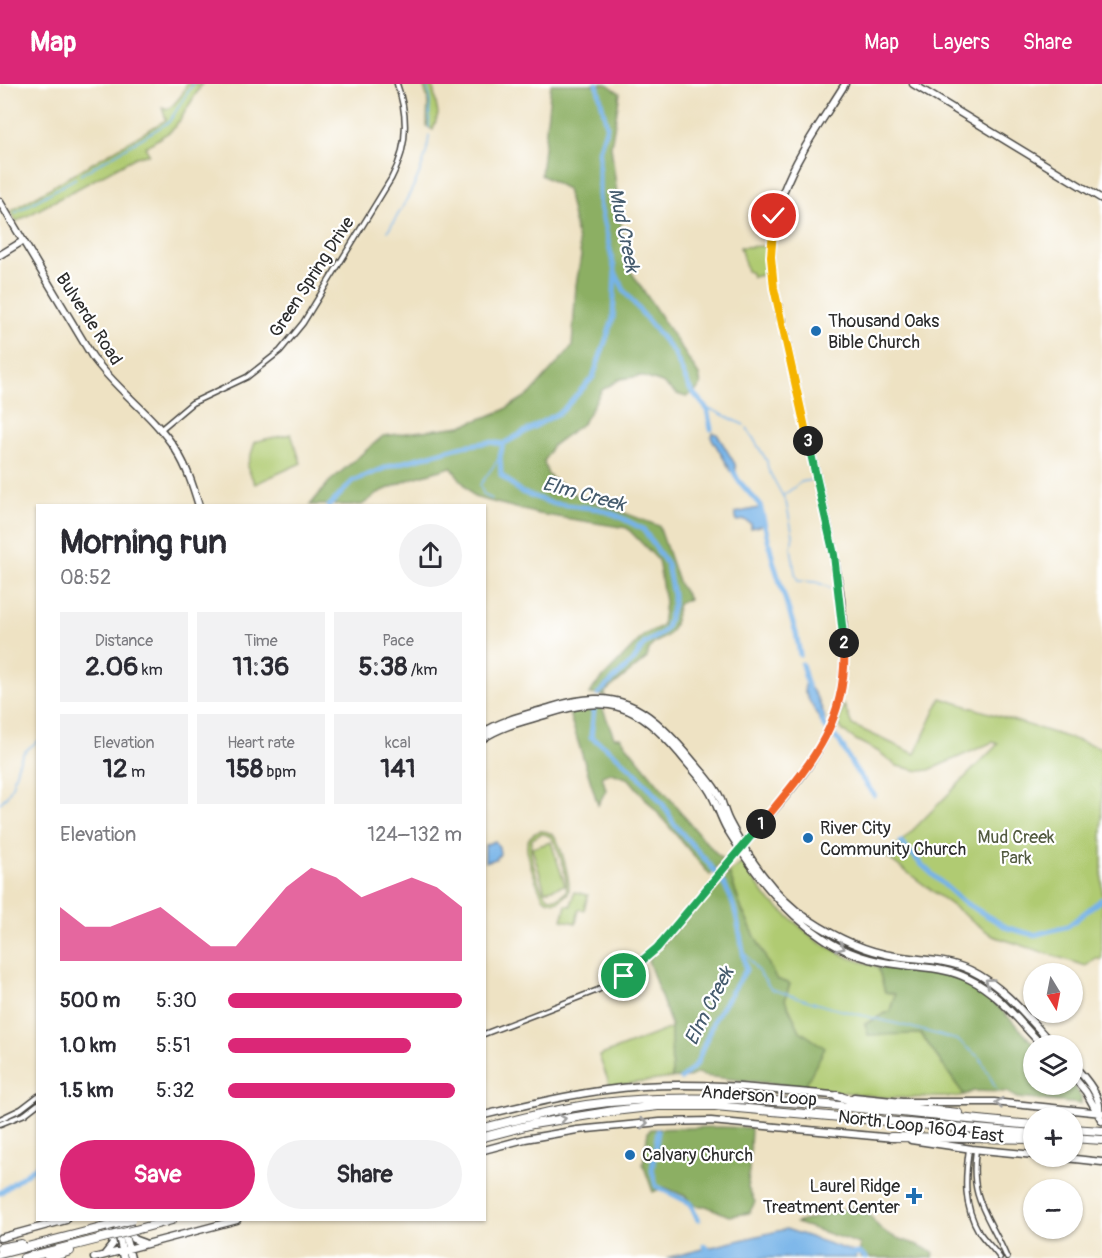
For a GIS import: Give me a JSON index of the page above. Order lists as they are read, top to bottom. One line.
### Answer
{"streets":{"highway":["Anderson Loop"],"main road":["Bulverde Road","North Loop 1604 East"],"street":["Green Spring Drive"]},"crossings":[["Green Spring Drive","Bulverde Road"]],"water":["Mud Creek","Elm Creek"],"parks":["Mud Creek Park"],"places":{"other":["Thousand Oaks Bible Church","River City Community Church","Calvary Church"],"health":["Laurel Ridge Treatment Center"]},"north":"bottom","page":{"header":"Map","nav":["Map","Layers","Share"],"pins":["3","2","1"],"heading":["Morning run","08:52"],"stats":[["Distance","2.06 km"],["Time","11:36"],["Pace","5:38 /km"],["Elevation","12 m"],["Heart rate","158 bpm"],["kcal","141"]],"chart":["Elevation","124–132 m"],"map_buttons":["+","−"],"list":[{"name":"500 m","note":"5:30"},{"name":"1.0 km","note":"5:51"},{"name":"1.5 km","note":"5:32"}],"buttons":["Save","Share"]}}
